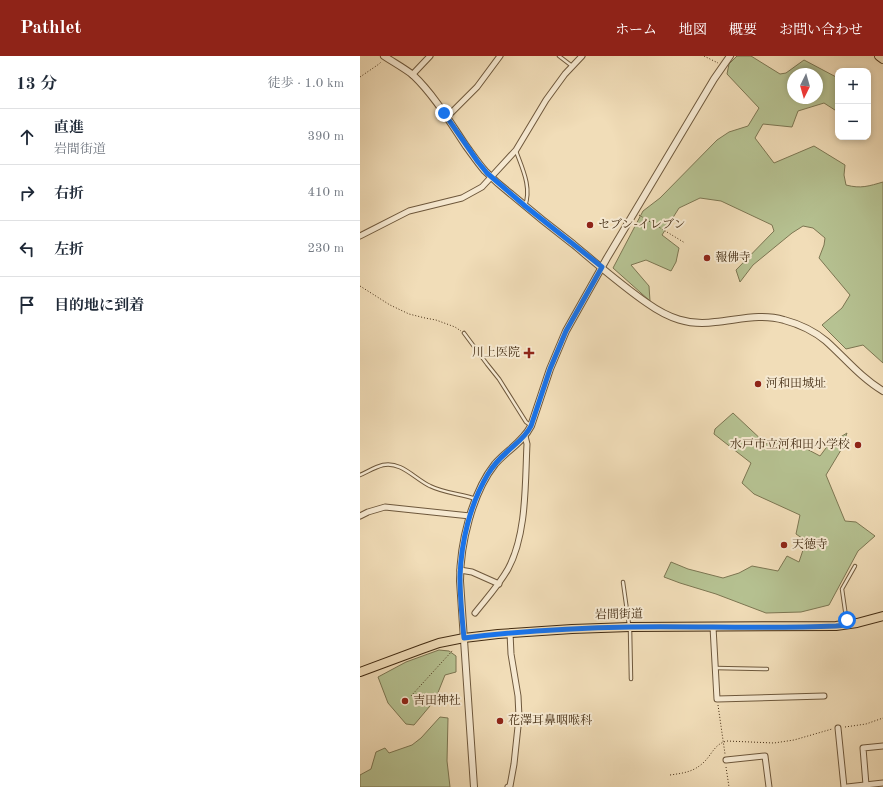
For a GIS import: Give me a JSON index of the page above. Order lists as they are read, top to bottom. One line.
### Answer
{"streets":{"main road":["岩間街道"]},"places":{"other":["セブン-イレブン","報佛寺","河和田城址","水戸市立河和田小学校","天徳寺","吉田神社","花澤耳鼻咽喉科"],"health":["川上医院"]},"north":"bottom","page":{"header":"Pathlet","nav":["ホーム","地図","概要","お問い合わせ"],"heading":["13 分","徒歩 · 1.0 km"],"map_buttons":["+","−"],"list":[["直進","岩間街道","390 m"],["右折","410 m"],["左折","230 m"],"目的地に到着"]}}
